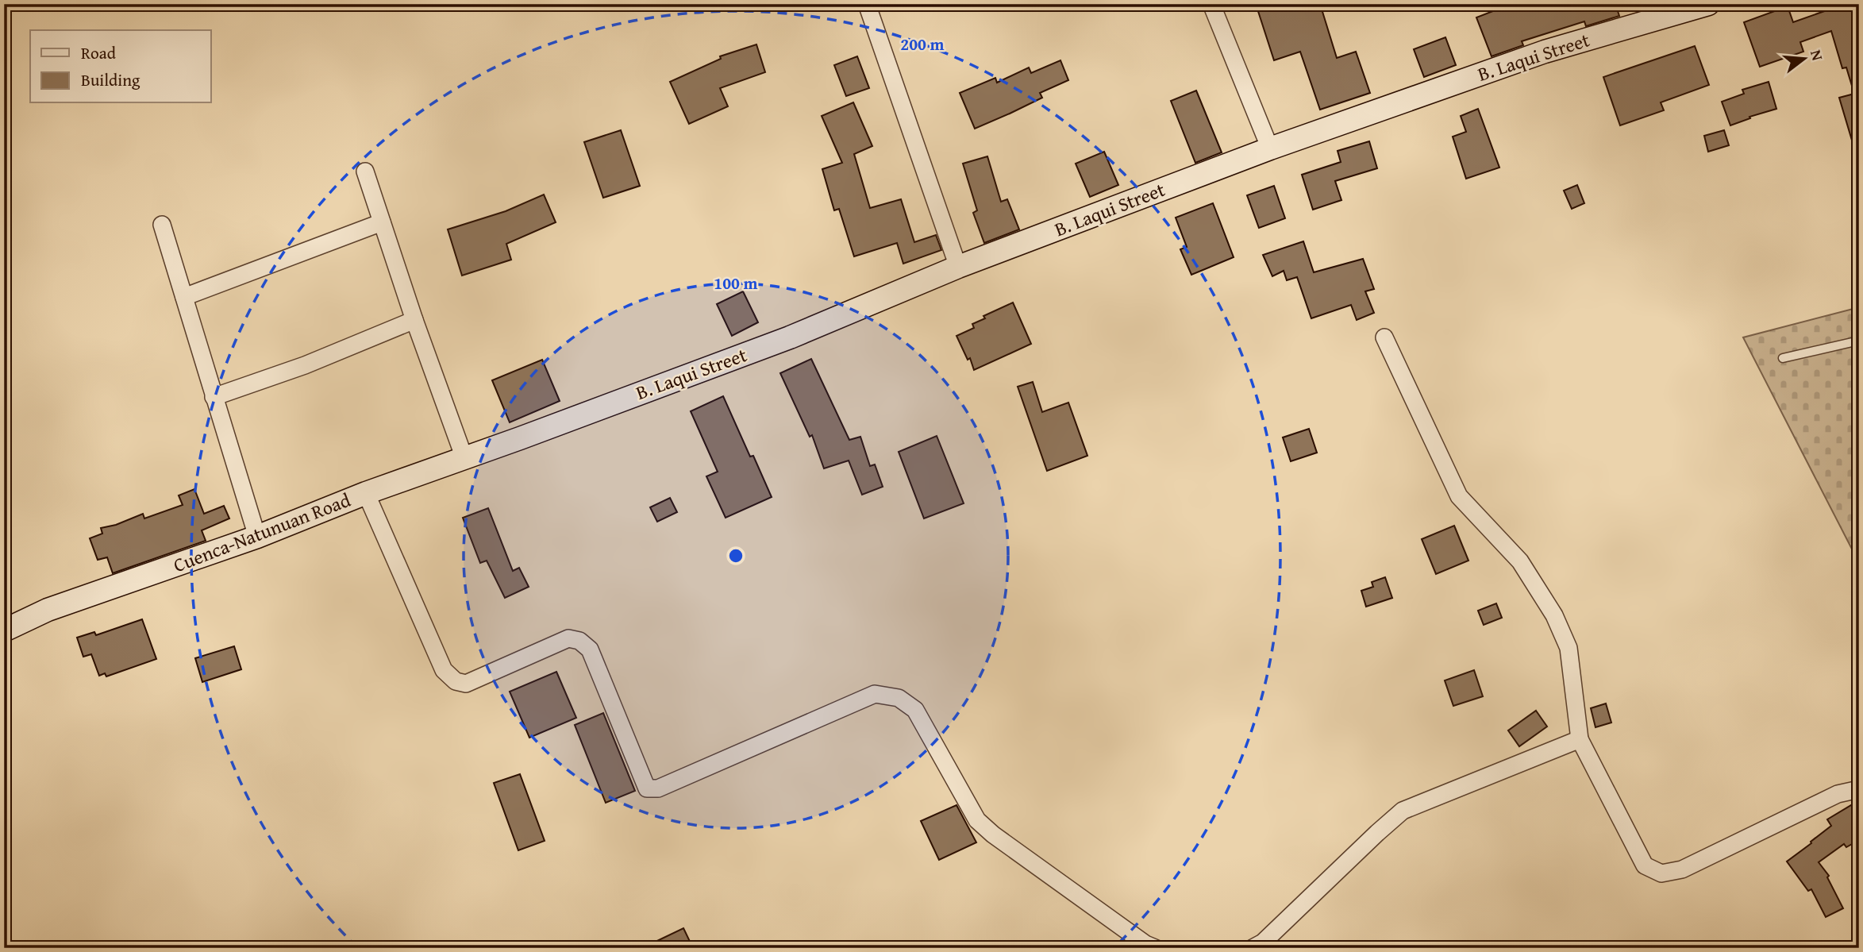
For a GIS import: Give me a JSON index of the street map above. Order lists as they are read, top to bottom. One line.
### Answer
{"streets":{"main road":["B. Laqui Street","Cuenca-Natunuan Road"]},"crossings":[["B. Laqui Street","Cuenca-Natunuan Road"]],"legend":["Road","Building"],"north":"right","rings":["200 m","100 m"]}
